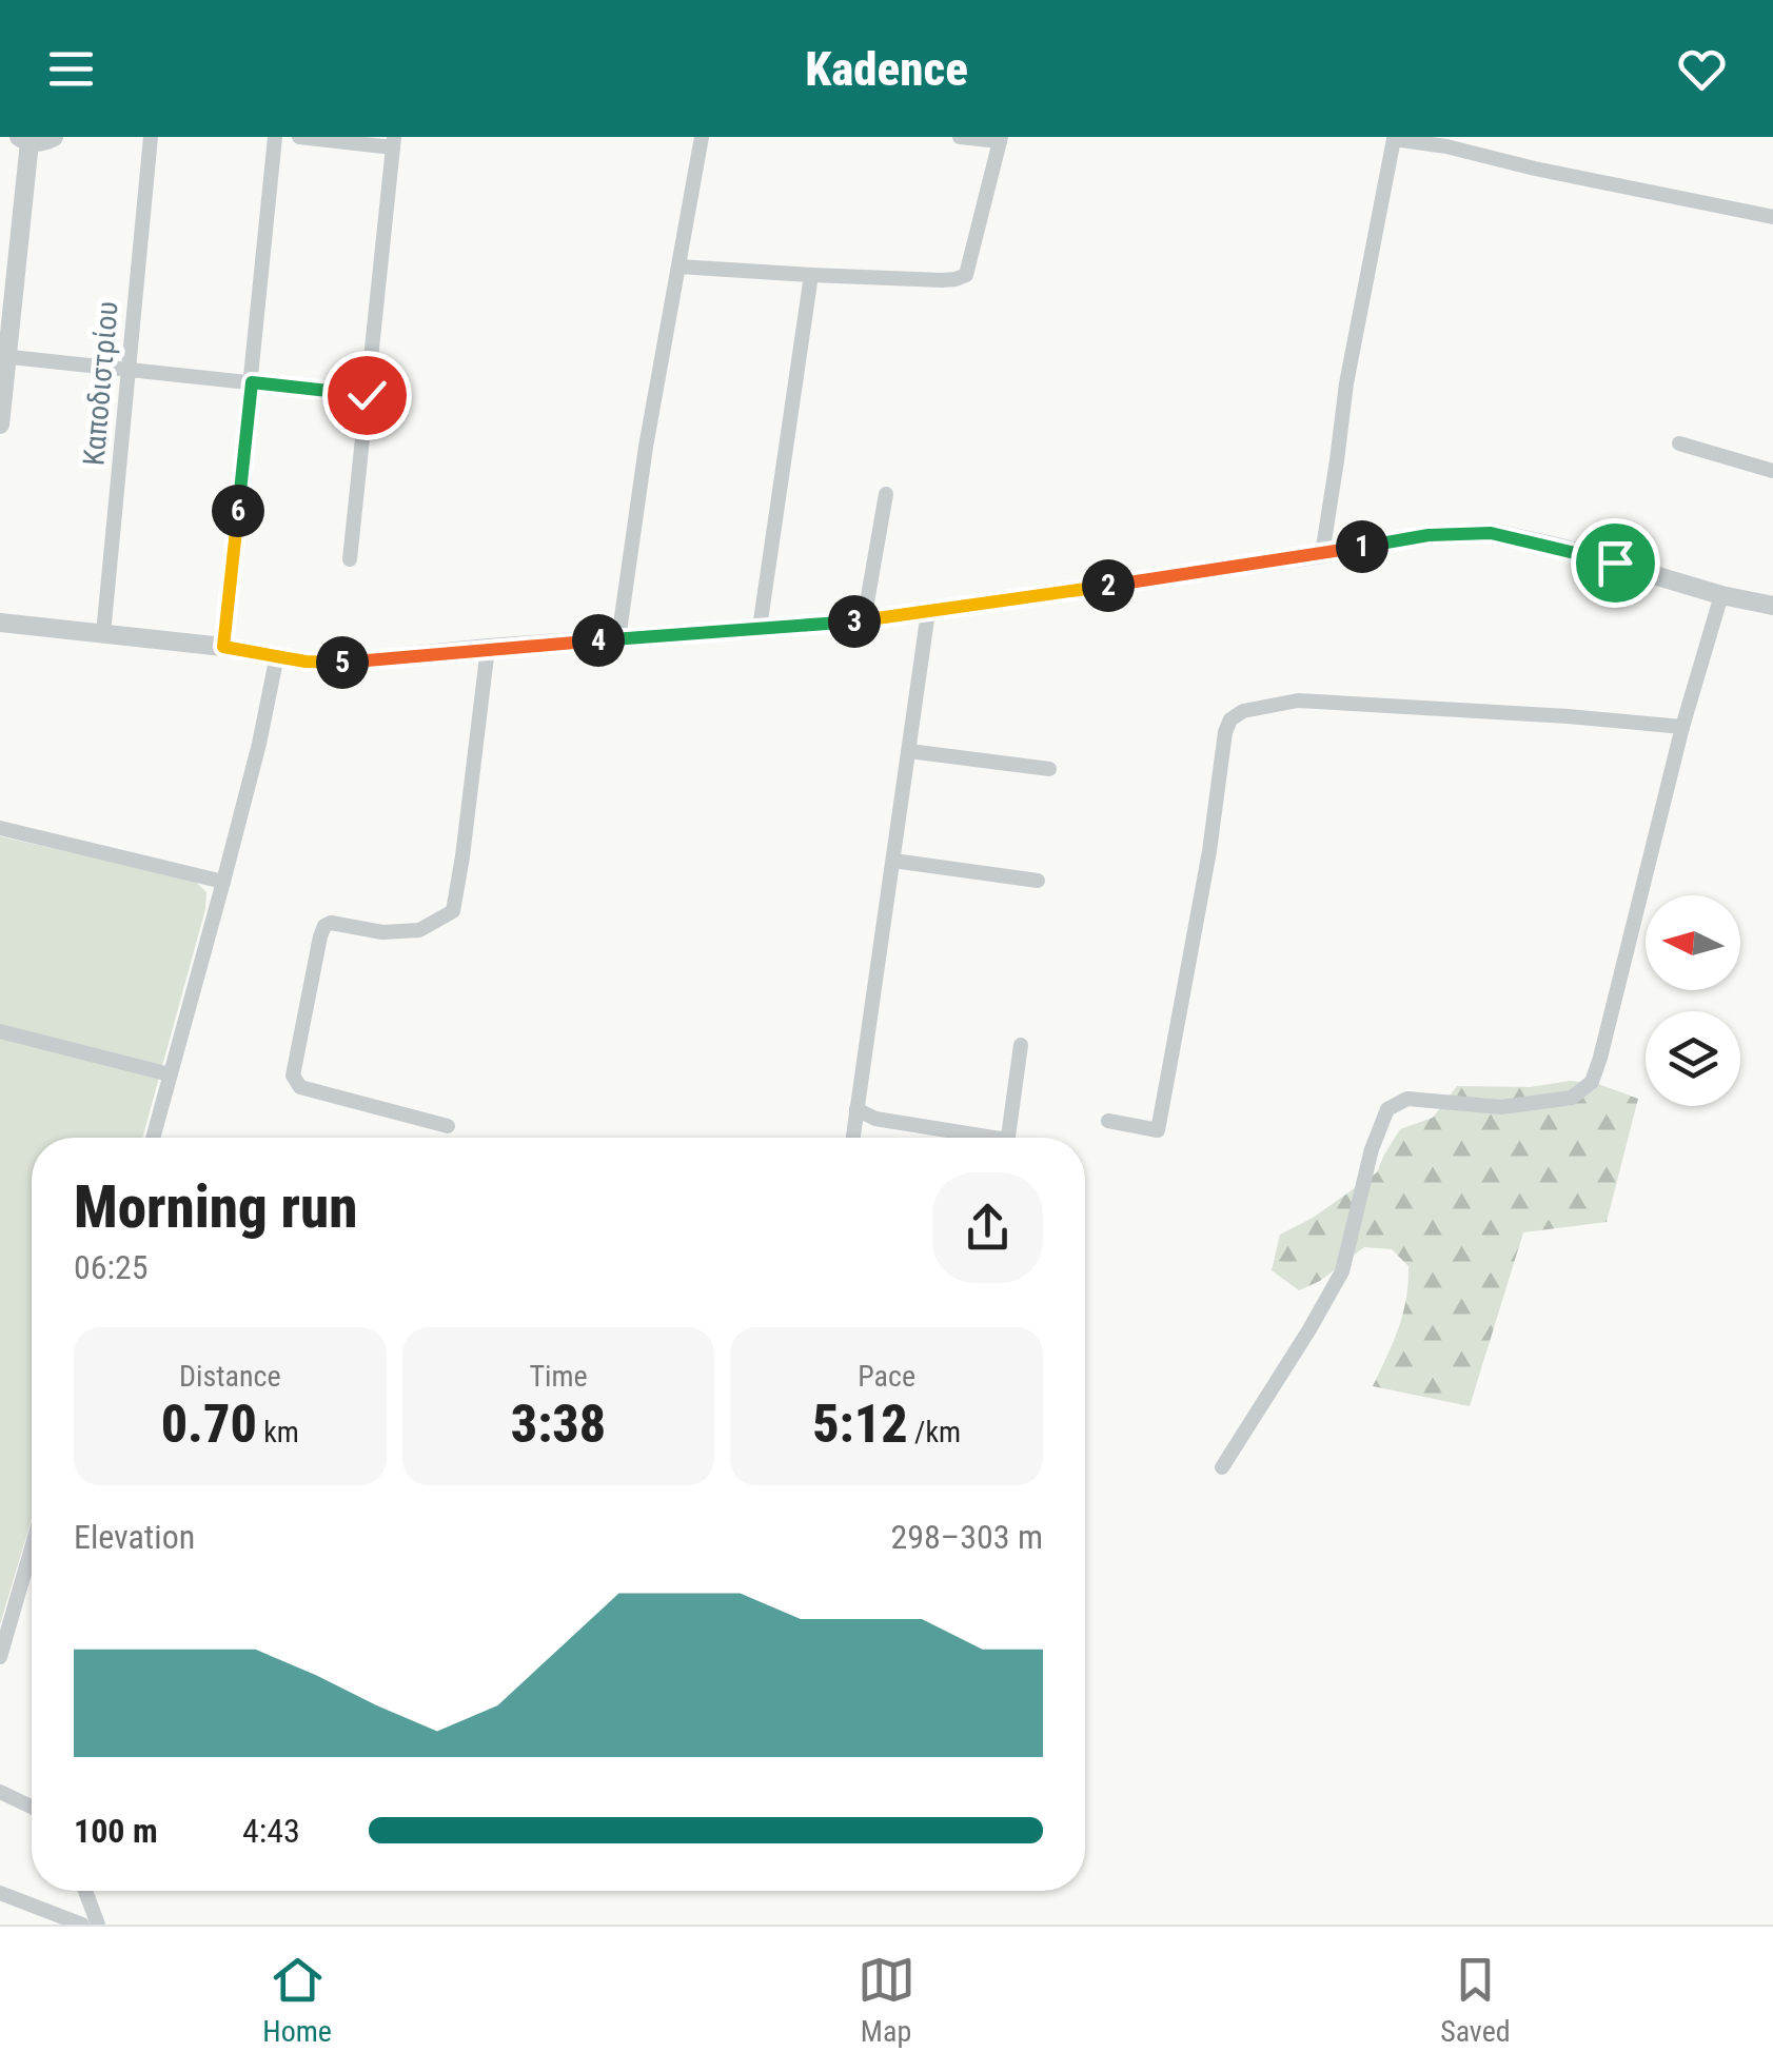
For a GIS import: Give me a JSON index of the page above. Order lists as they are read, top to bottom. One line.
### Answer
{"streets":{"street":["Καποδιστρίου"]},"north":"left","page":{"header":"Kadence","pins":["6","1","2","3","4","5"],"heading":["Morning run","06:25"],"stats":[["Distance","0.70 km"],["Time","3:38"],["Pace","5:12 /km"]],"chart":["Elevation","298–303 m"],"list":[{"name":"100 m","note":"4:43"}],"tabs":["Home","Map","Saved"]}}
